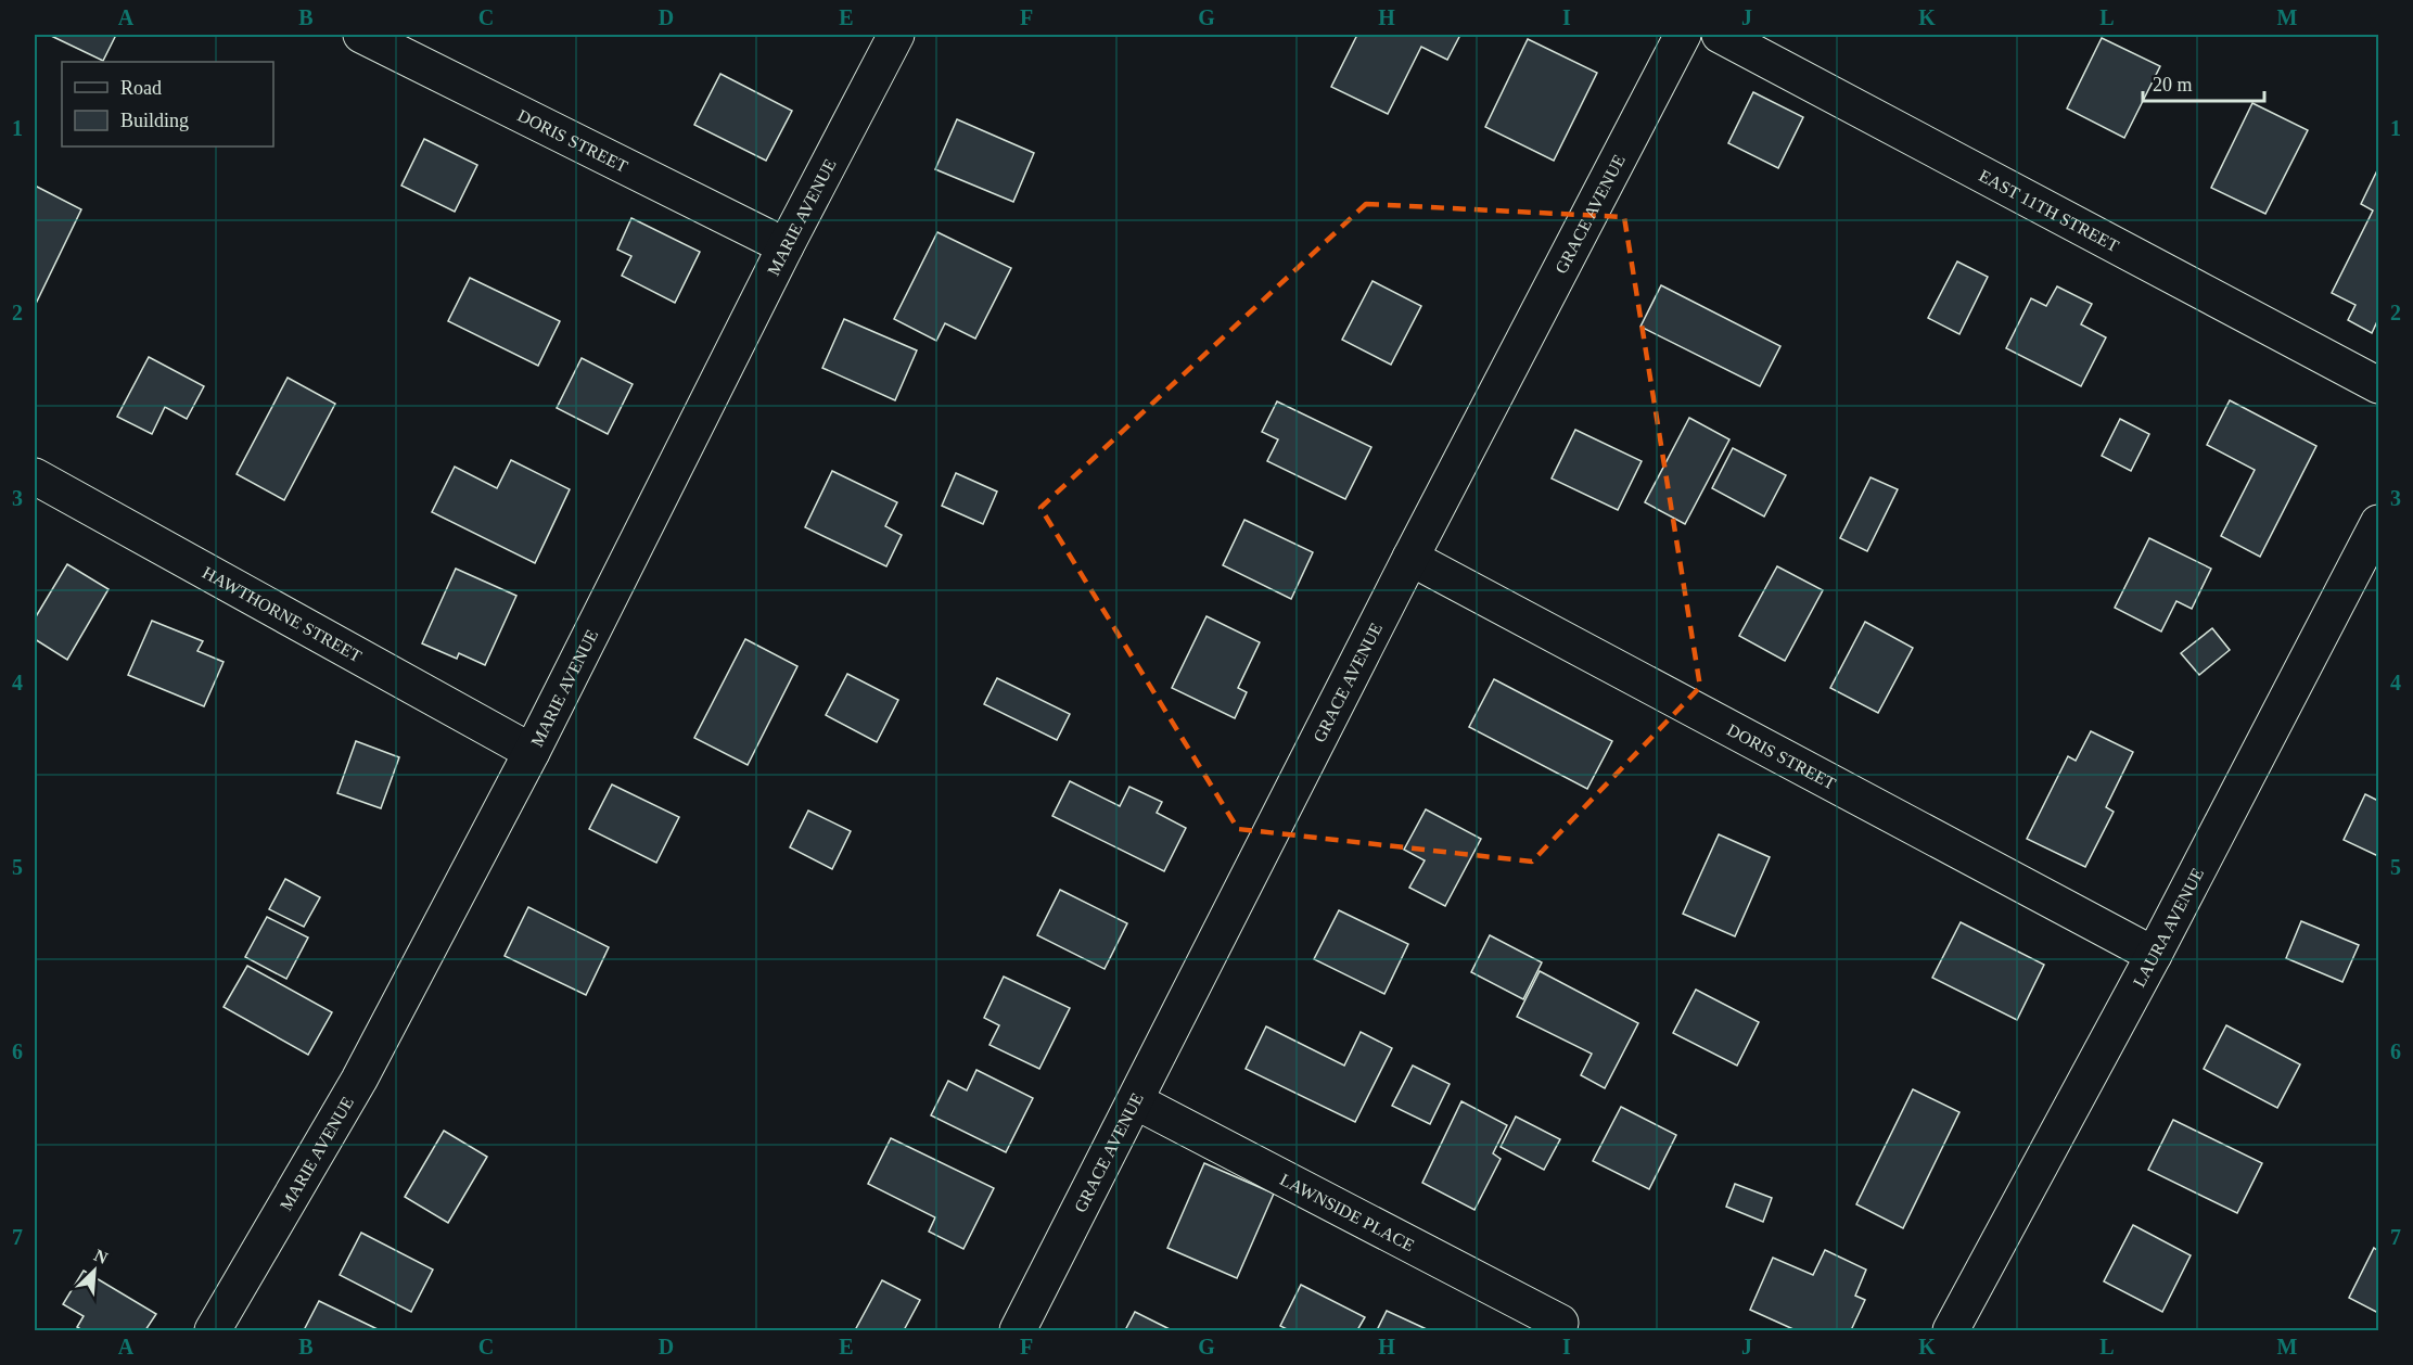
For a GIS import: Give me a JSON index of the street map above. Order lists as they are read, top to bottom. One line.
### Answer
{"streets":{"street":["DORIS STREET","EAST 11TH STREET","GRACE AVENUE","MARIE AVENUE","HAWTHORNE STREET","LAURA AVENUE","LAWNSIDE PLACE"]},"crossings":[["DORIS STREET","GRACE AVENUE"],["DORIS STREET","MARIE AVENUE"],["DORIS STREET","LAURA AVENUE"],["GRACE AVENUE","LAWNSIDE PLACE"],["MARIE AVENUE","HAWTHORNE STREET"]],"legend":["Road","Building"],"scale_bar":"20 m","north":"top right","grid":{"columns":["A","B","C","D","E","F","G","H","I","J","K","L","M"],"rows":["1","2","3","4","5","6","7"]}}
